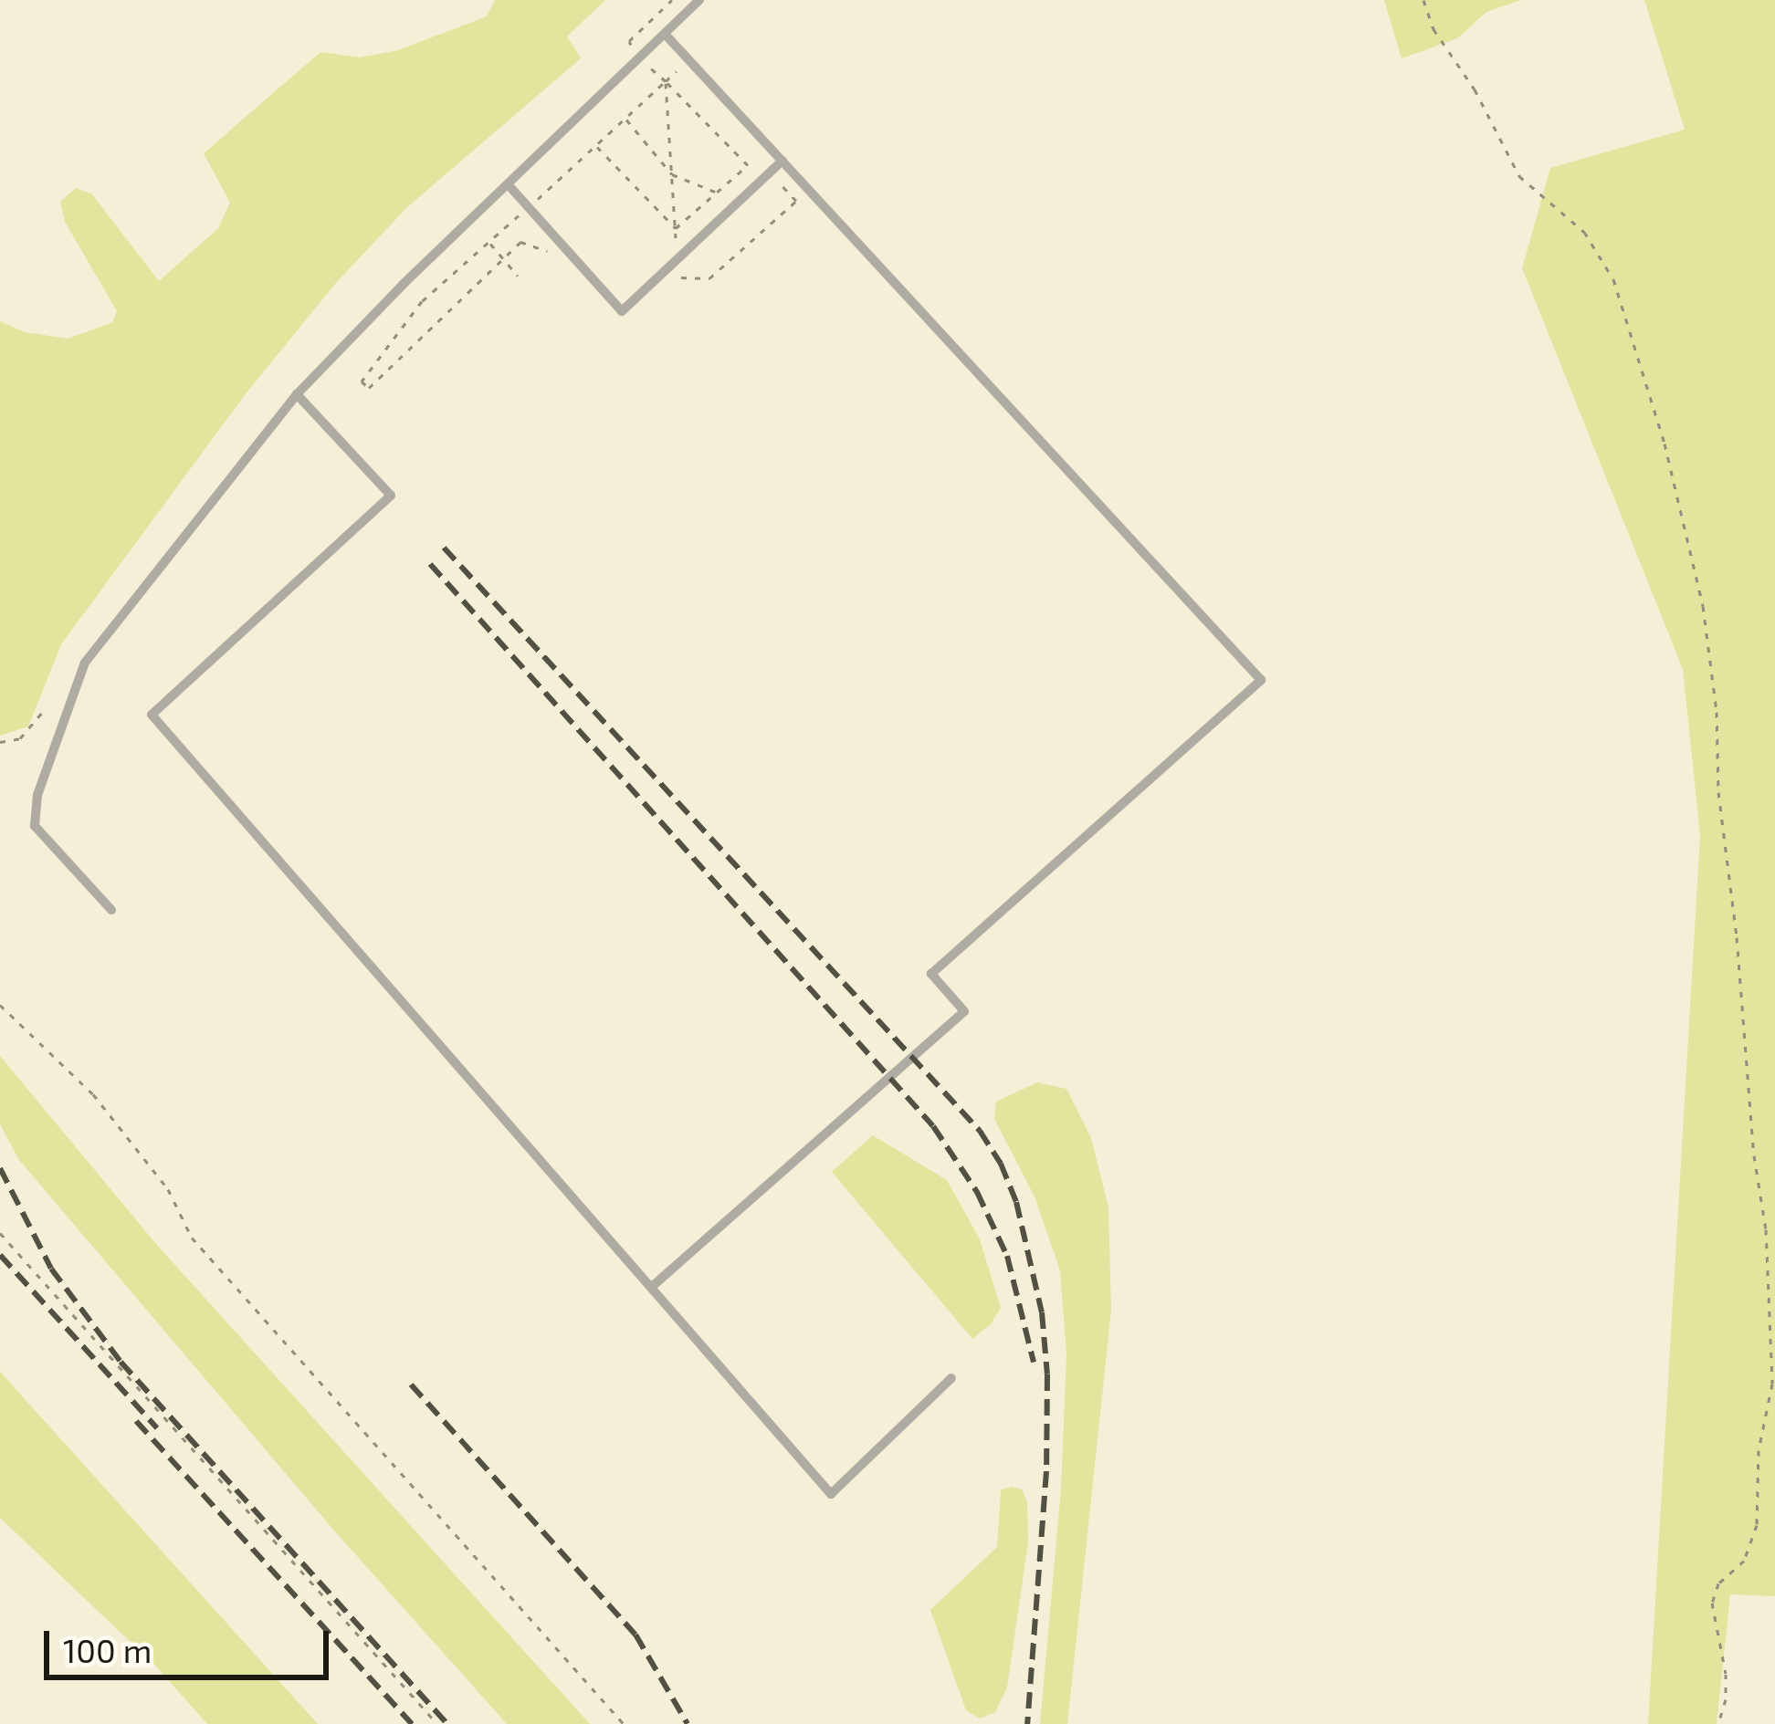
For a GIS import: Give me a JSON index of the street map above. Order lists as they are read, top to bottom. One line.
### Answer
{"scale_bar":"100 m"}
